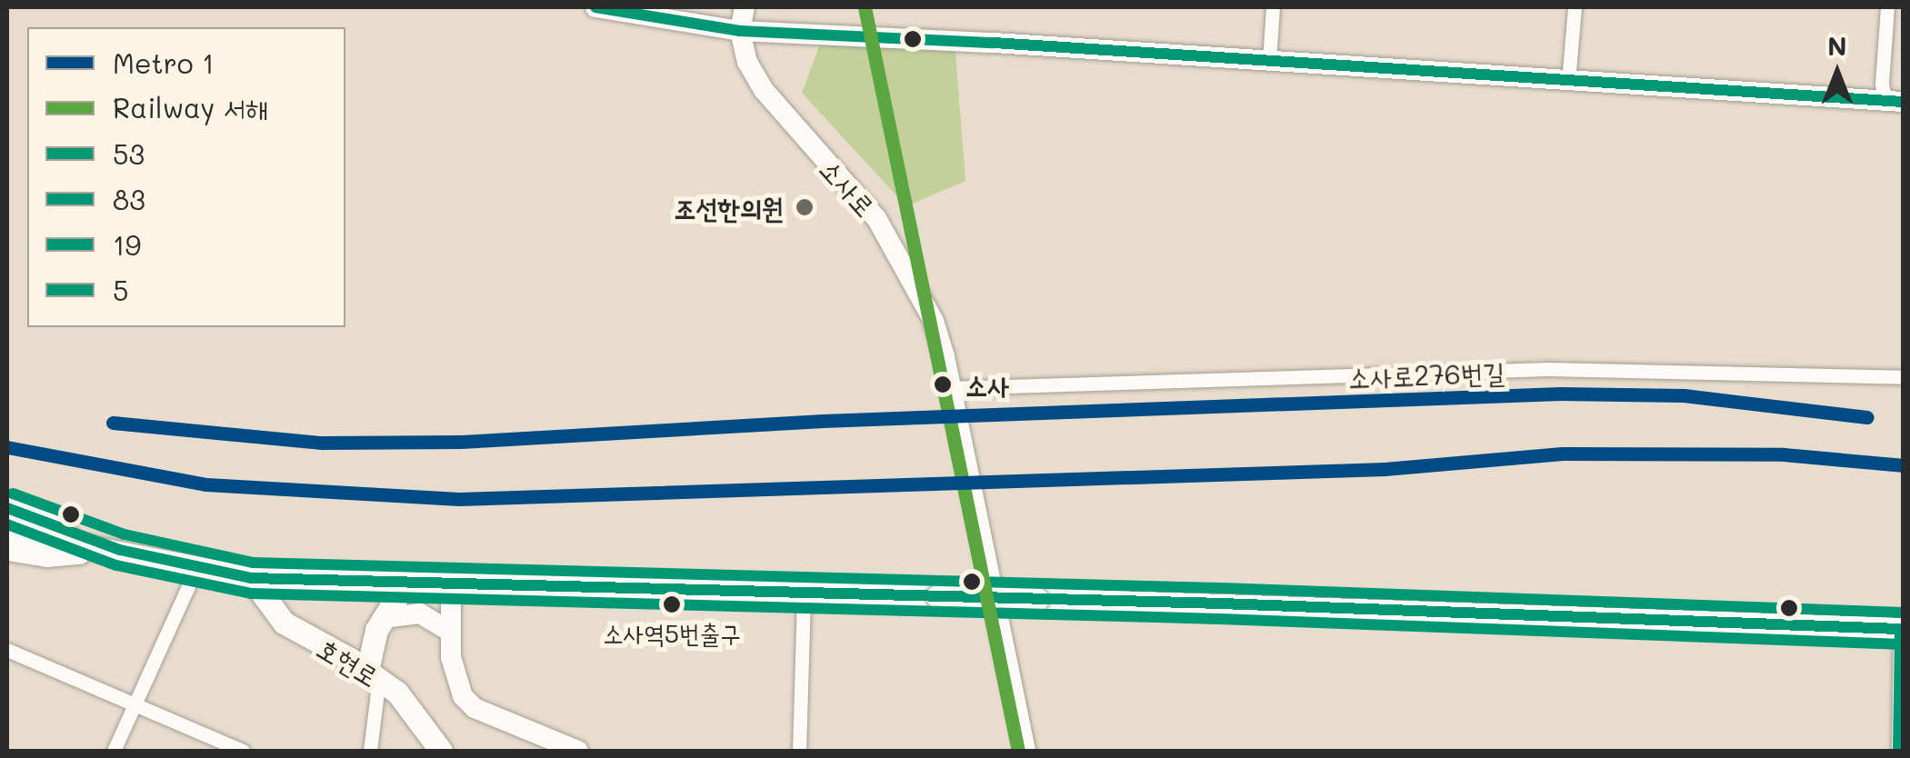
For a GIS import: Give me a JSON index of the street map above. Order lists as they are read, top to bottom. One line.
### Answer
{"streets":{"main road":["호현로"],"street":["소사로","소사로276번길"]},"crossings":[["소사로","소사로276번길"]],"places":["조선한의원","소사","소사역5번출구"],"lines":["rail line 서해","transit line 5","metro line 1","transit line 19","transit line 53","transit line 83"],"legend":["Metro 1","Railway 서해","53","83","19","5"],"north":"top"}
